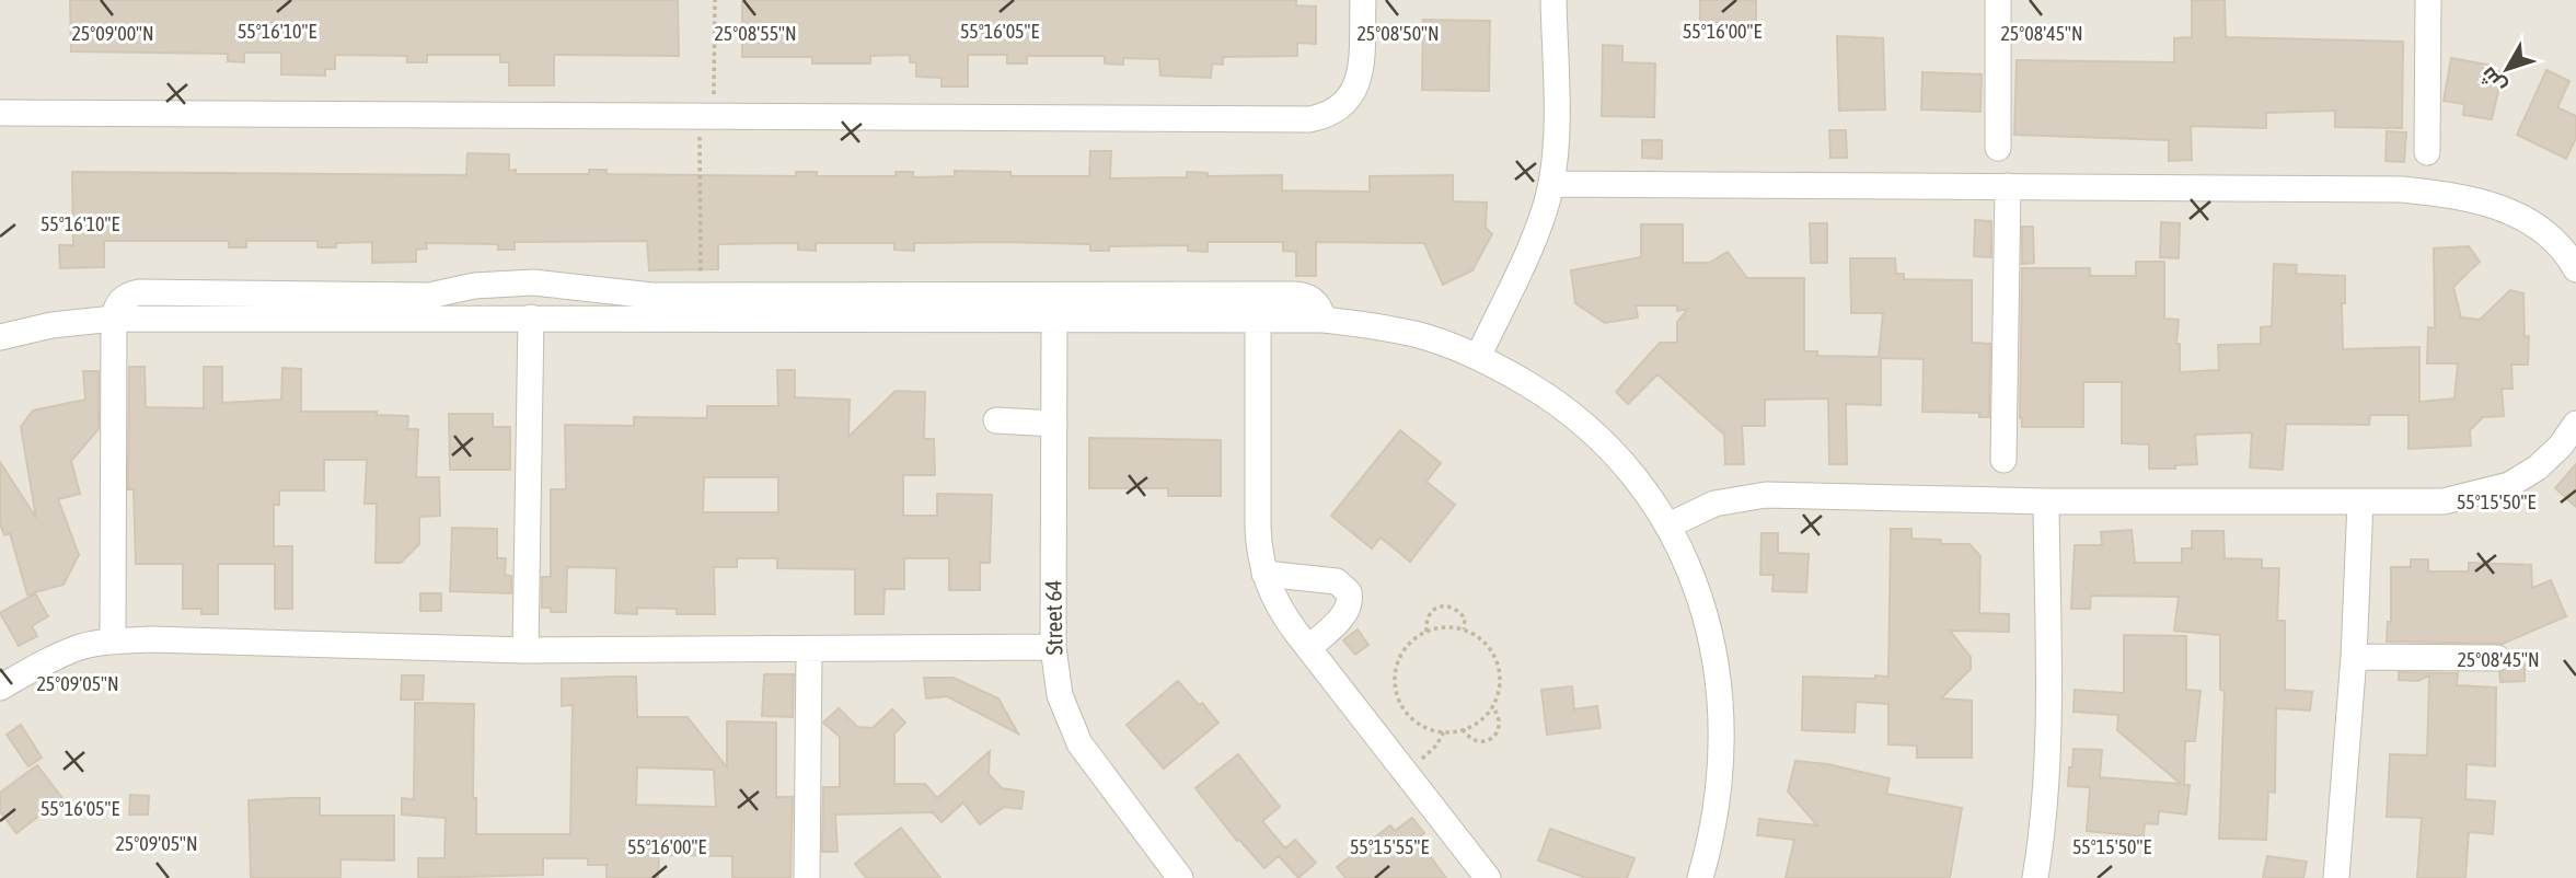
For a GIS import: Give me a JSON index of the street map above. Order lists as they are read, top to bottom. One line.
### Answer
{"streets":{"street":["Street 64"]},"north":"bottom left","coordinates":["55°16'10\"E","55°16'05\"E","55°16'00\"E","25°08'50\"N","25°09'00\"N","25°08'55\"N","25°08'45\"N","55°15'50\"E","25°09'05\"N","55°15'55\"E"]}
